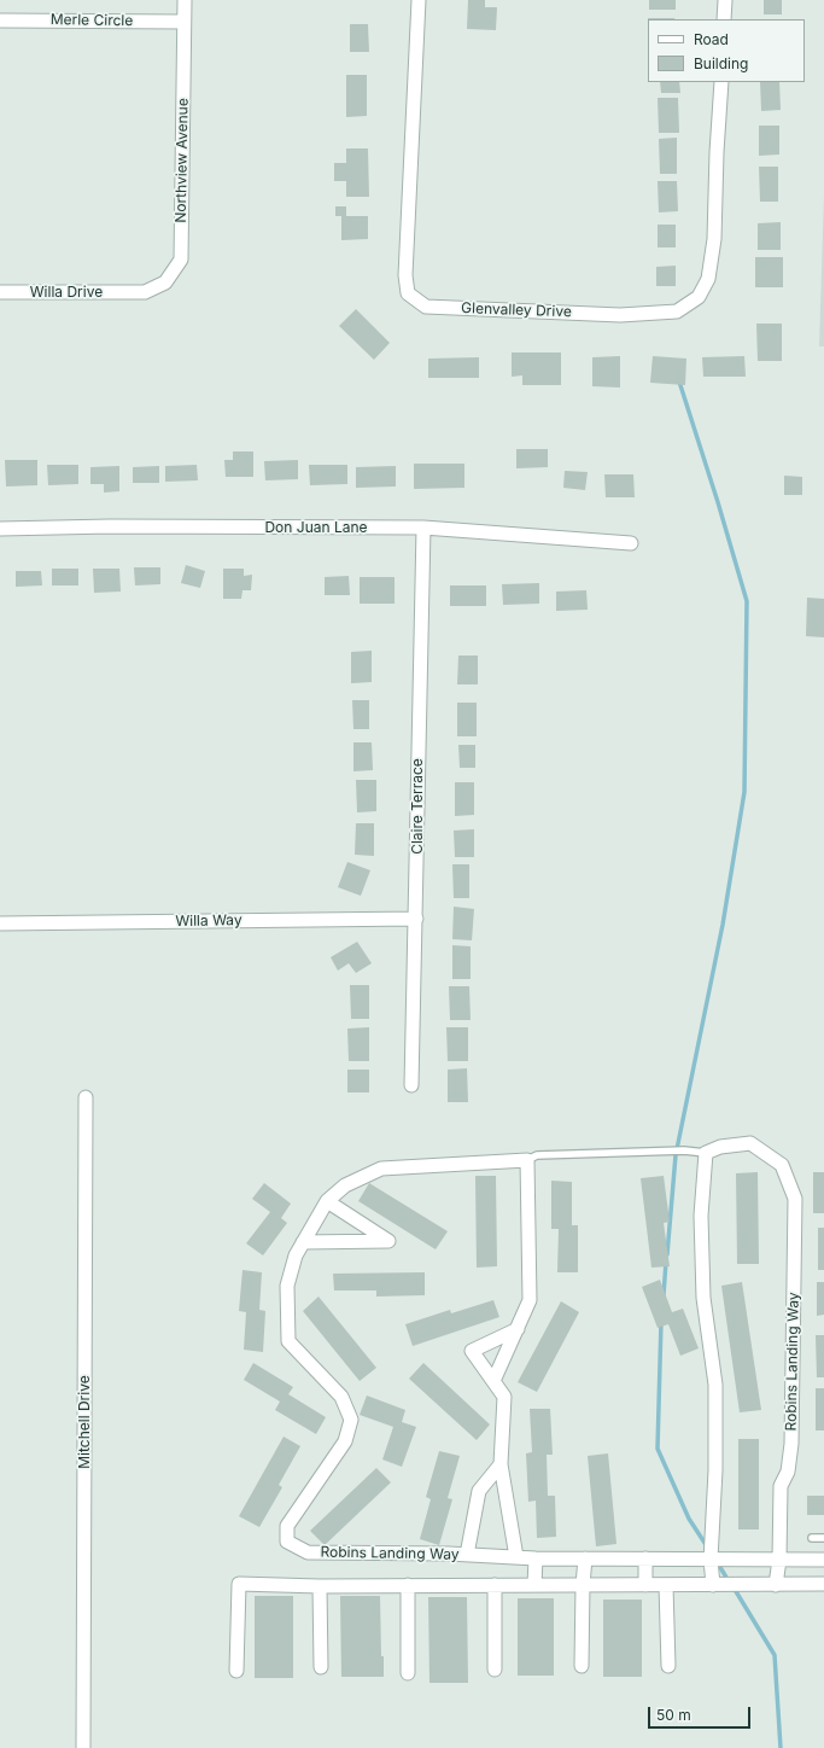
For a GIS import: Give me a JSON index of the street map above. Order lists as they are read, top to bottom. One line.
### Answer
{"streets":{"street":["Merle Circle","Northview Avenue","Willa Drive","Glenvalley Drive","Don Juan Lane","Claire Terrace","Willa Way","Robins Landing Way","Mitchell Drive"]},"crossings":[["Merle Circle","Northview Avenue"],["Northview Avenue","Willa Drive"],["Don Juan Lane","Claire Terrace"],["Claire Terrace","Willa Way"]],"legend":["Road","Building"],"scale_bar":"50 m"}
